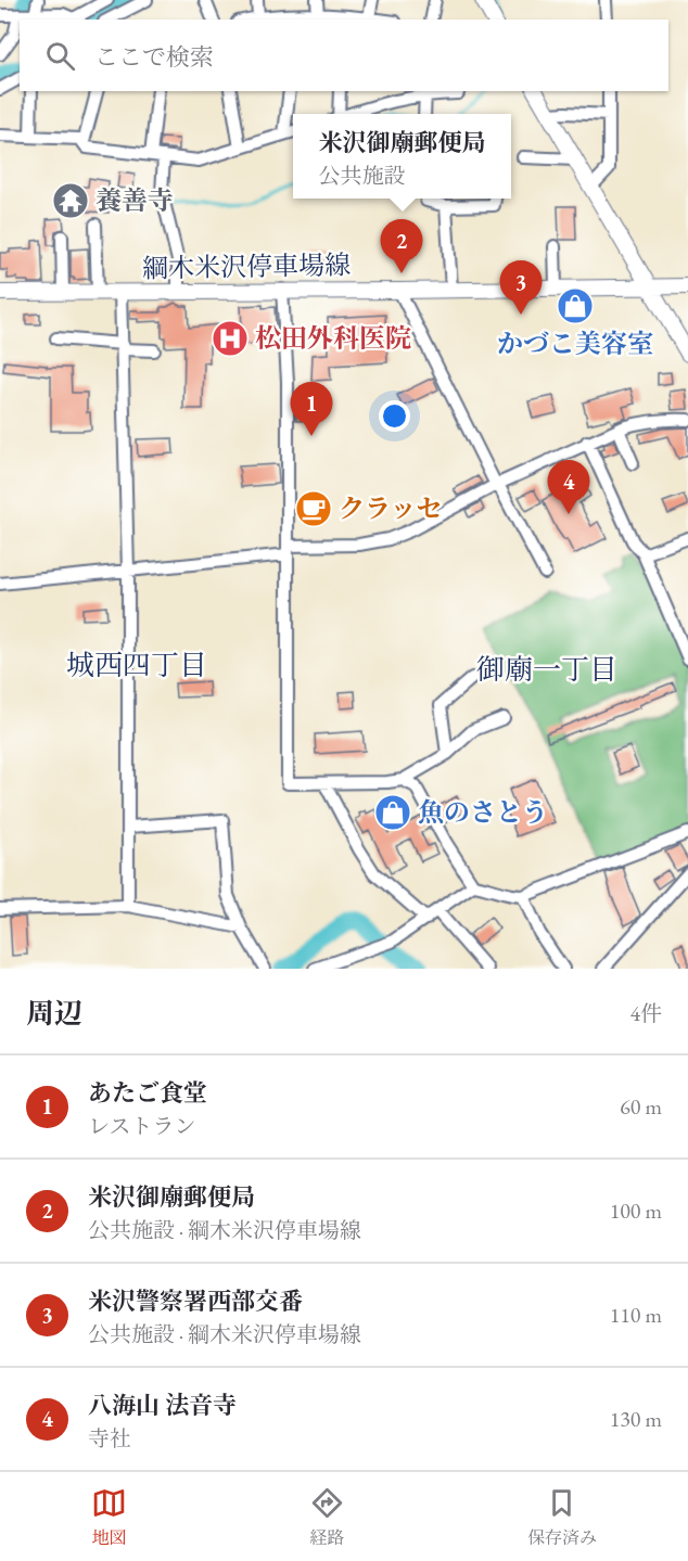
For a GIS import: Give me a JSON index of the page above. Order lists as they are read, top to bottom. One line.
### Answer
{"streets":{"main road":["綱木米沢停車場線"]},"districts":["城西四丁目","御廟一丁目"],"places":{"temple":["養善寺"],"shop":["かづこ美容室","魚のさとう"],"hospital":["松田外科医院"],"cafe":["クラッセ"]},"page":{"search":"ここで検索","popup":["米沢御廟郵便局","公共施設"],"pins":["2","3","1","4"],"heading":["周辺","4件"],"list":[{"mark":"1","name":"あたご食堂","note":"レストラン","value":"60 m"},{"mark":"2","name":"米沢御廟郵便局","note":"公共施設 · 綱木米沢停車場線","value":"100 m"},{"mark":"3","name":"米沢警察署西部交番","note":"公共施設 · 綱木米沢停車場線","value":"110 m"},{"mark":"4","name":"八海山 法音寺","note":"寺社","value":"130 m"}],"nav":["地図","経路","保存済み"]}}
